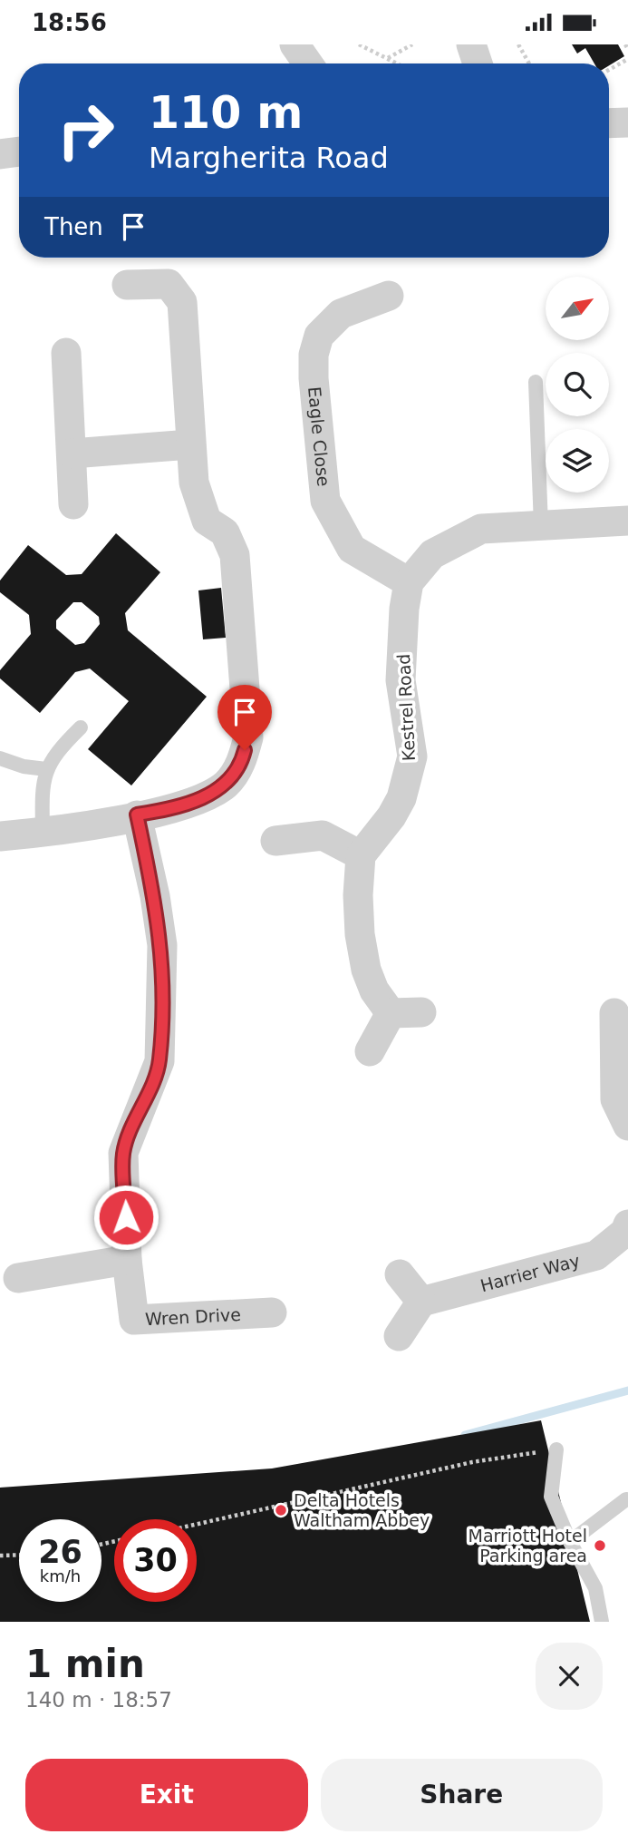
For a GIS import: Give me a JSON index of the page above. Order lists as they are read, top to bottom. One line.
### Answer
{"streets":{"street":["Eagle Close","Kestrel Road","Harrier Way","Wren Drive"]},"crossings":[["Eagle Close","Kestrel Road"]],"places":["Delta Hotels Waltham Abbey","Marriott Hotel Parking area"],"north":"top right","page":{"status":"18:56","turn":["110 m","Margherita Road"],"then":"Then","speed":"26 km/h","limit":"30","heading":["1 min","140 m · 18:57"],"buttons":["Exit","Share"]}}
